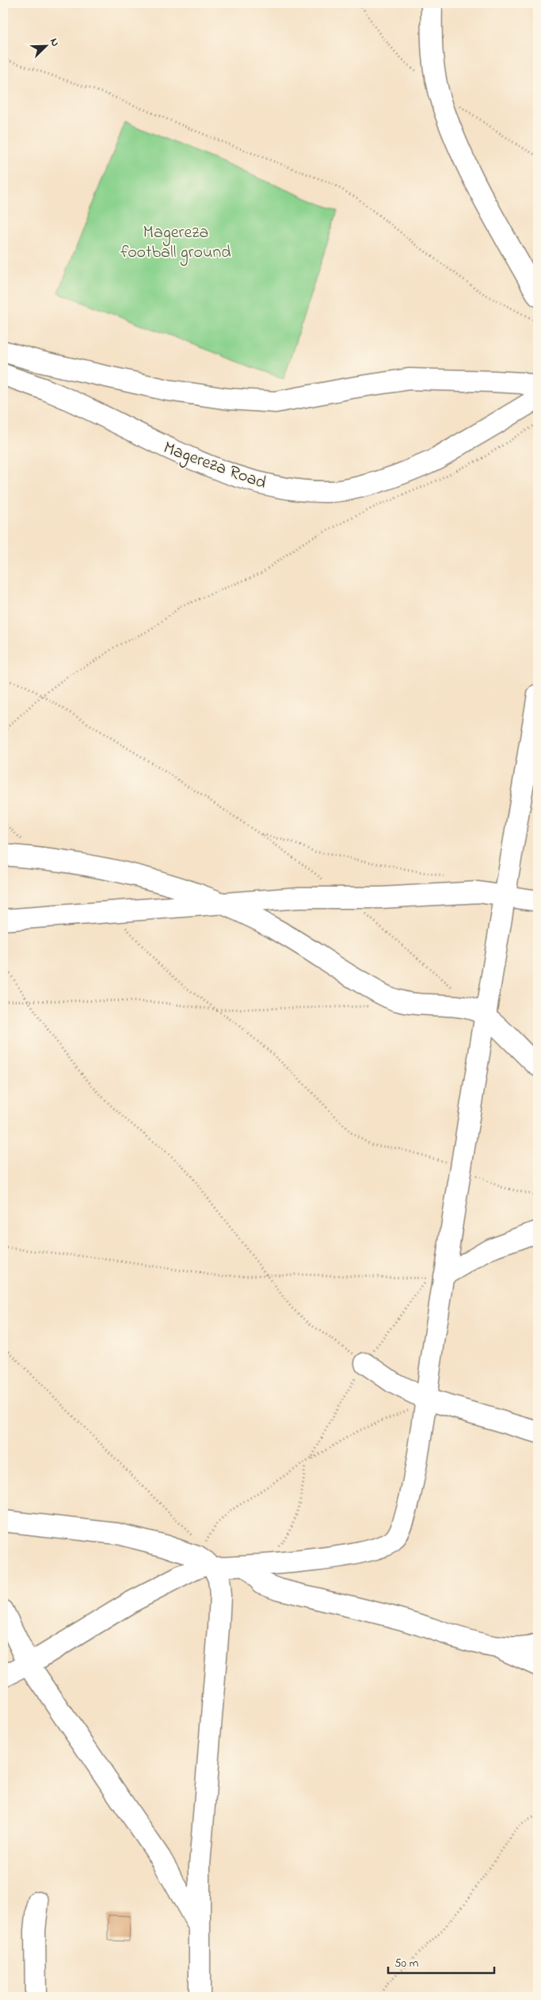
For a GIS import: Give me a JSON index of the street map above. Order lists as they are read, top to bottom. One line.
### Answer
{"streets":{"street":["Magereza Road"]},"parks":["Magereza football ground"],"scale_bar":"50 m","north":"top right"}
